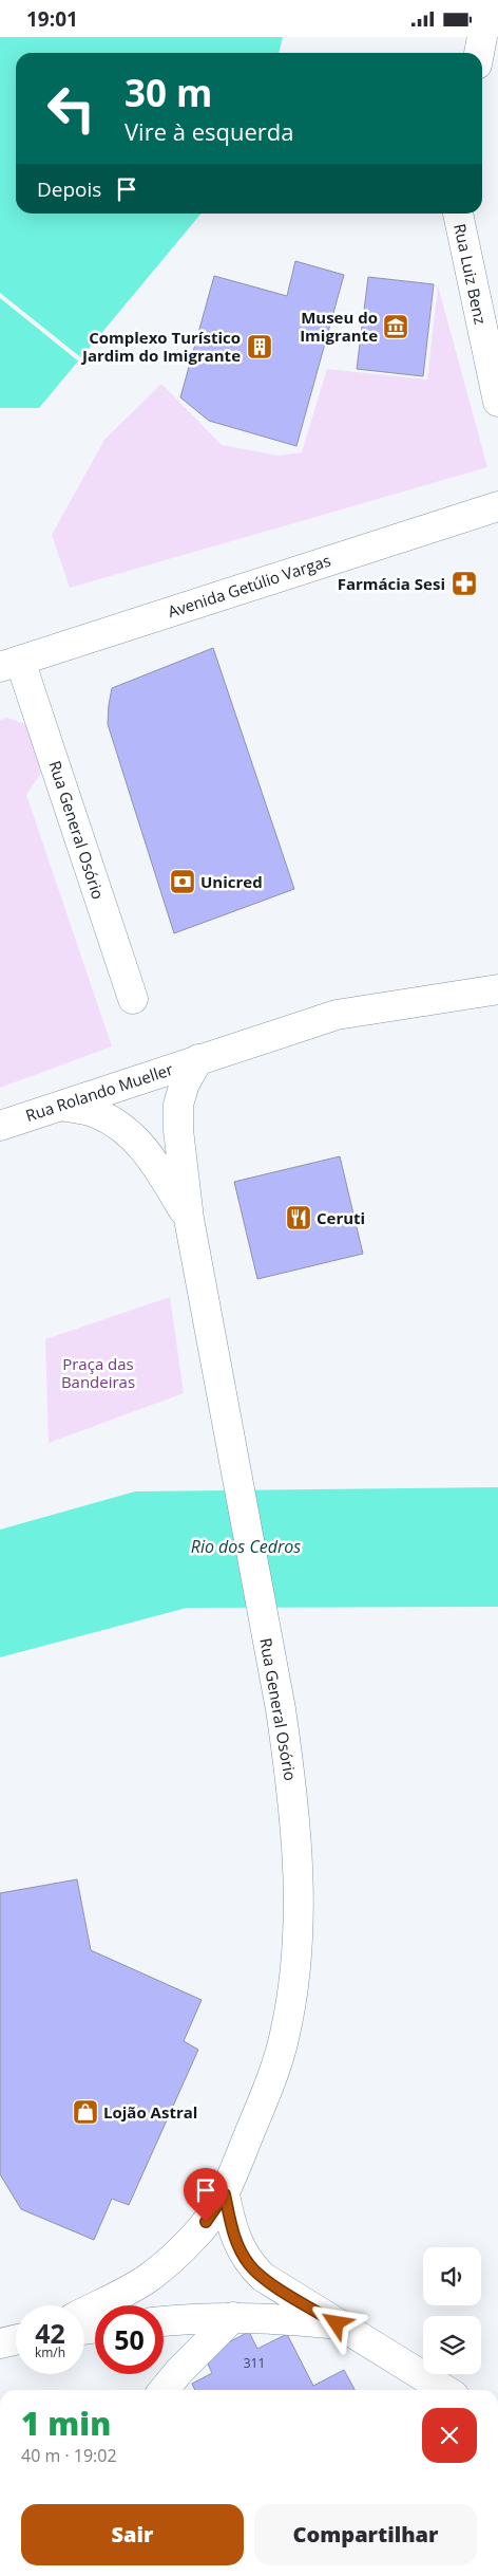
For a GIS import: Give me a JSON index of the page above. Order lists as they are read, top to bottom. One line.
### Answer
{"streets":{"main road":["Rua Luiz Benz","Avenida Getúlio Vargas","Rua General Osório","Rua Rolando Mueller"]},"crossings":[["Avenida Getúlio Vargas","Rua General Osório"],["Rua General Osório","Rua Rolando Mueller"]],"water":["Rio dos Cedros"],"parks":["Praça das Bandeiras"],"places":{"museum":["Museu do Imigrante"],"building":["Complexo Turístico Jardim do Imigrante"],"pharmacy":["Farmácia Sesi"],"bank":["Unicred"],"restaurant":["Ceruti"],"shop":["Lojão Astral"]},"house_numbers":["311"],"page":{"status":"19:01","turn":["30 m","Vire à esquerda"],"then":"Depois","speed":"42 km/h","limit":"50","heading":["1 min","40 m · 19:02"],"buttons":["Sair","Compartilhar"]}}
